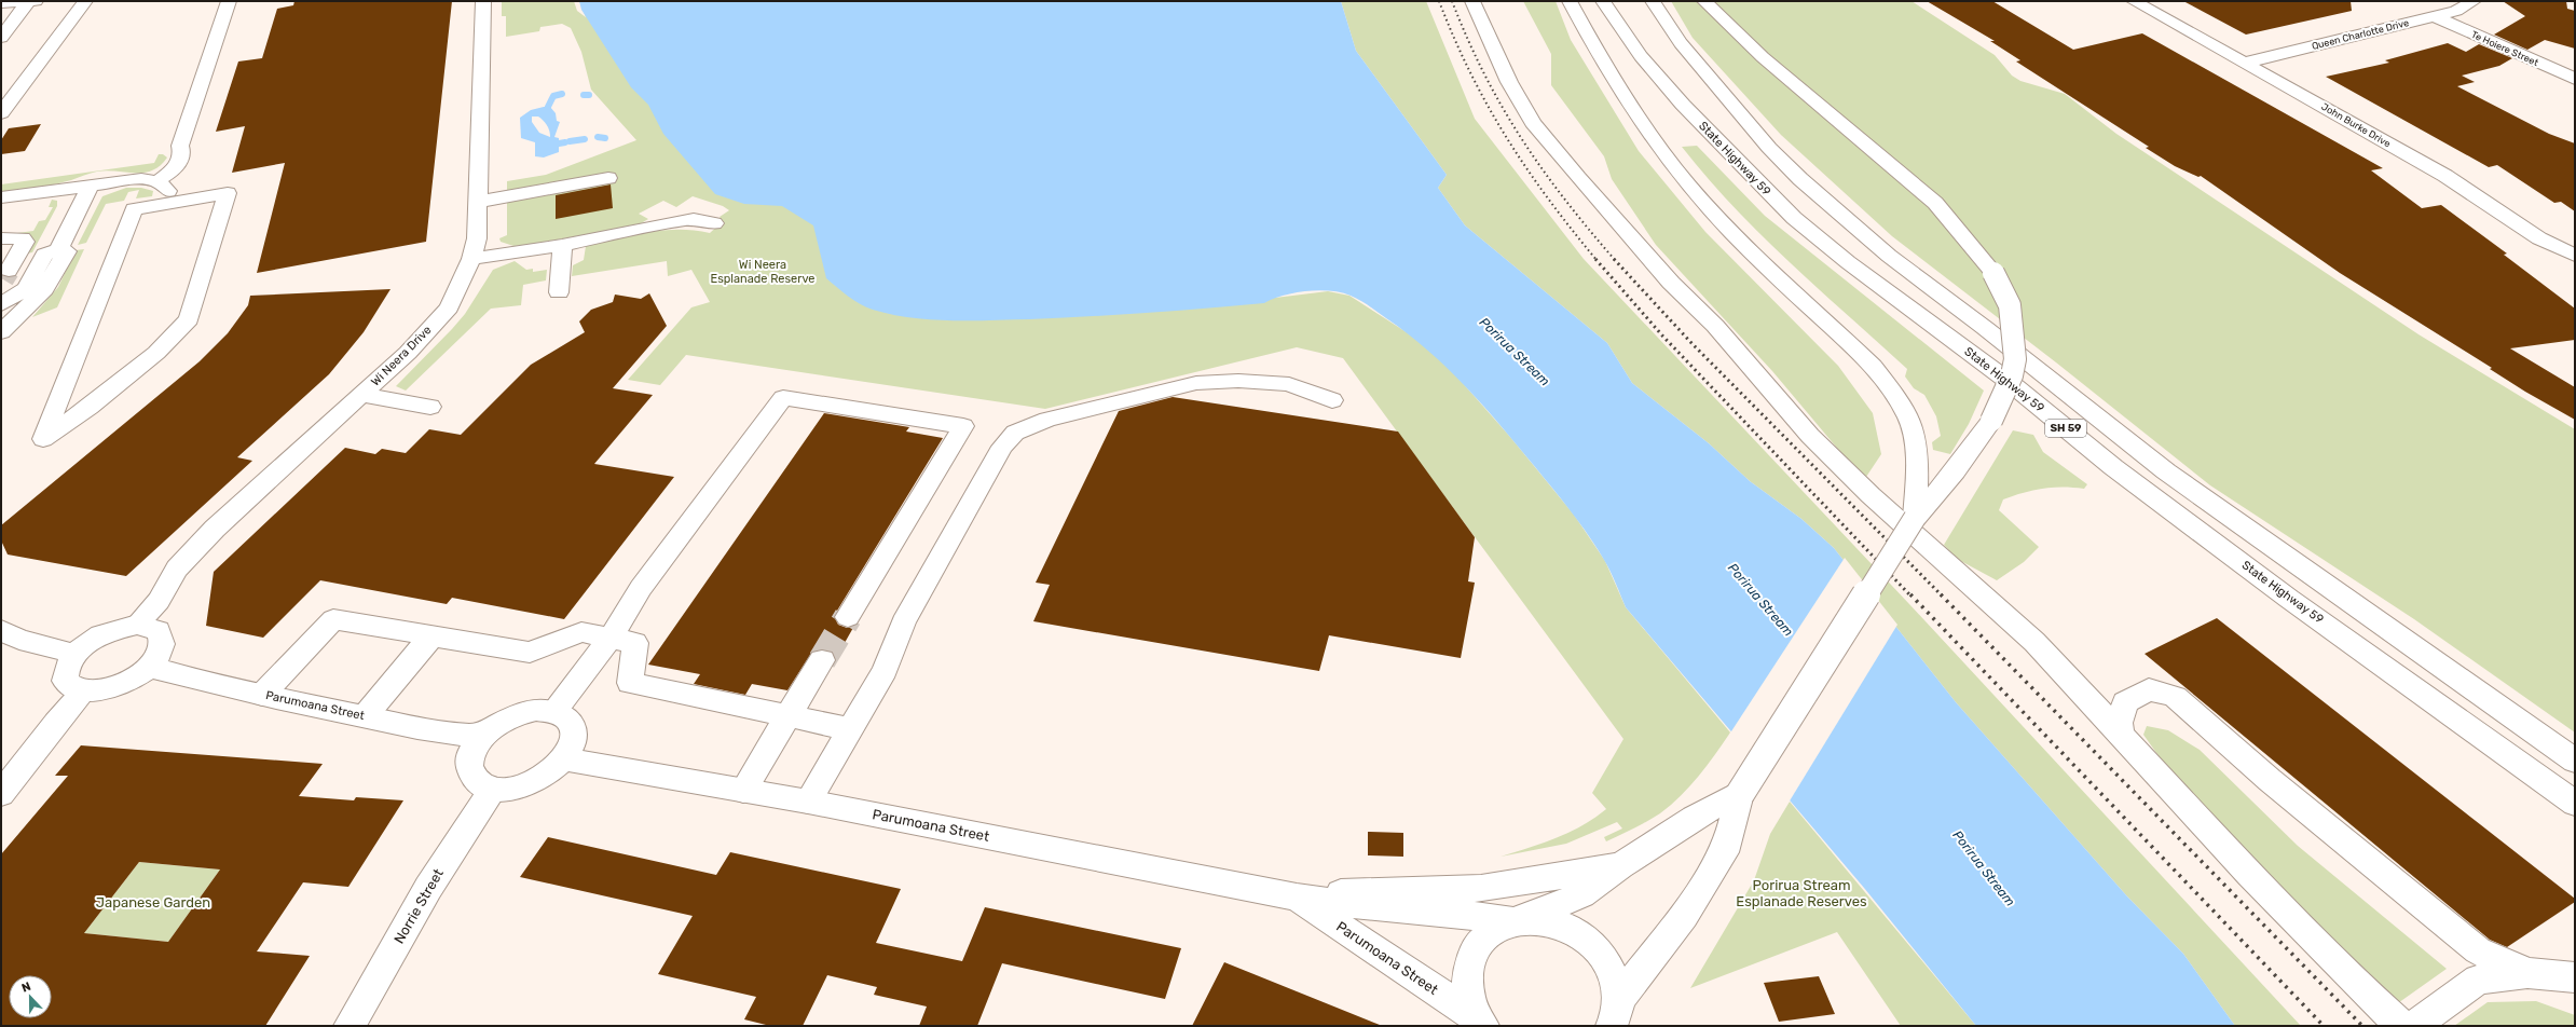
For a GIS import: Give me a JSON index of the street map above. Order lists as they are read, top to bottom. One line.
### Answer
{"streets":{"main road":["Queen Charlotte Drive","Te Hoiere Street","John Burke Drive","State Highway 59","Wi Neera Drive","SH 59","Parumoana Street","Norrie Street"]},"crossings":[["Queen Charlotte Drive","Te Hoiere Street"],["Queen Charlotte Drive","John Burke Drive"],["Parumoana Street","Norrie Street"]],"water":["Porirua Stream"],"parks":["Wi Neera Esplanade Reserve","Porirua Stream Esplanade Reserves","Japanese Garden"],"north":"top"}
